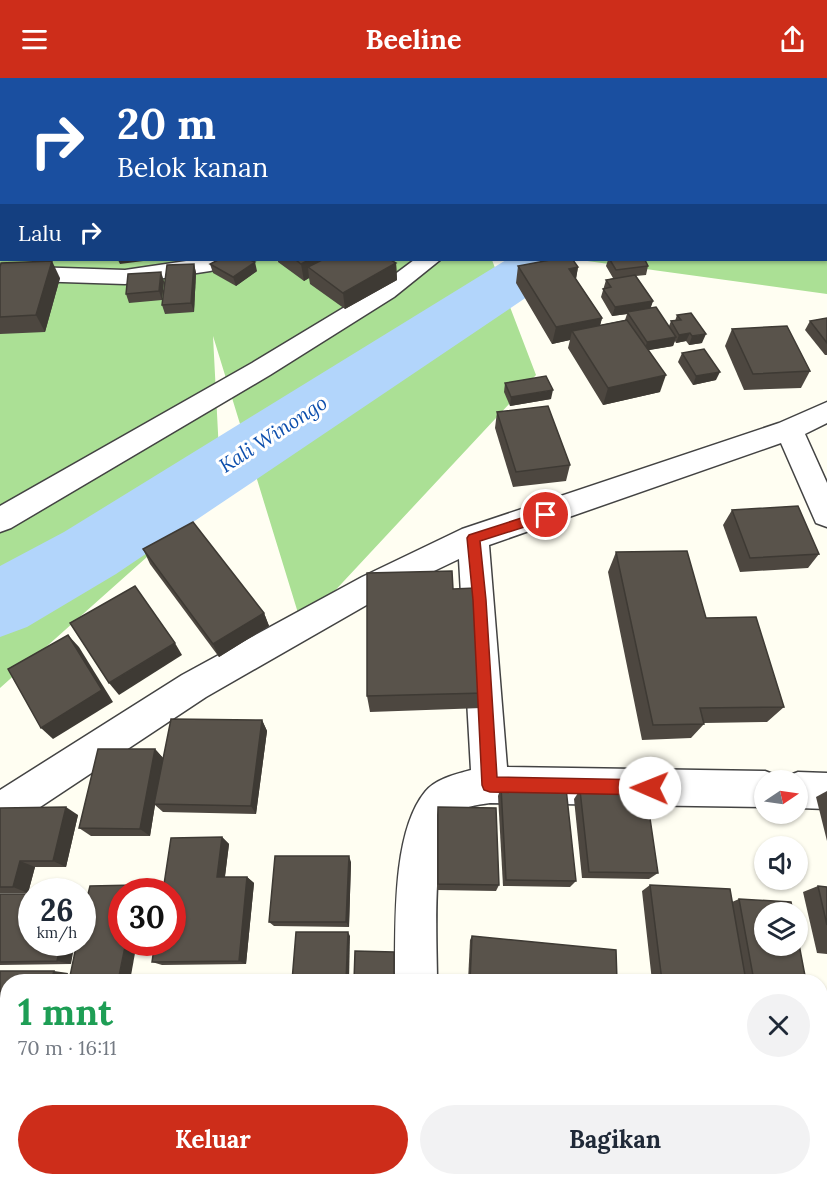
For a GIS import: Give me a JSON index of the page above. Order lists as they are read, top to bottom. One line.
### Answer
{"water":["Kali Winongo"],"north":"right","page":{"header":"Beeline","turn":["20 m","Belok kanan"],"then":"Lalu","speed":"26 km/h","limit":"30","heading":["1 mnt","70 m · 16:11"],"buttons":["Keluar","Bagikan"]}}
